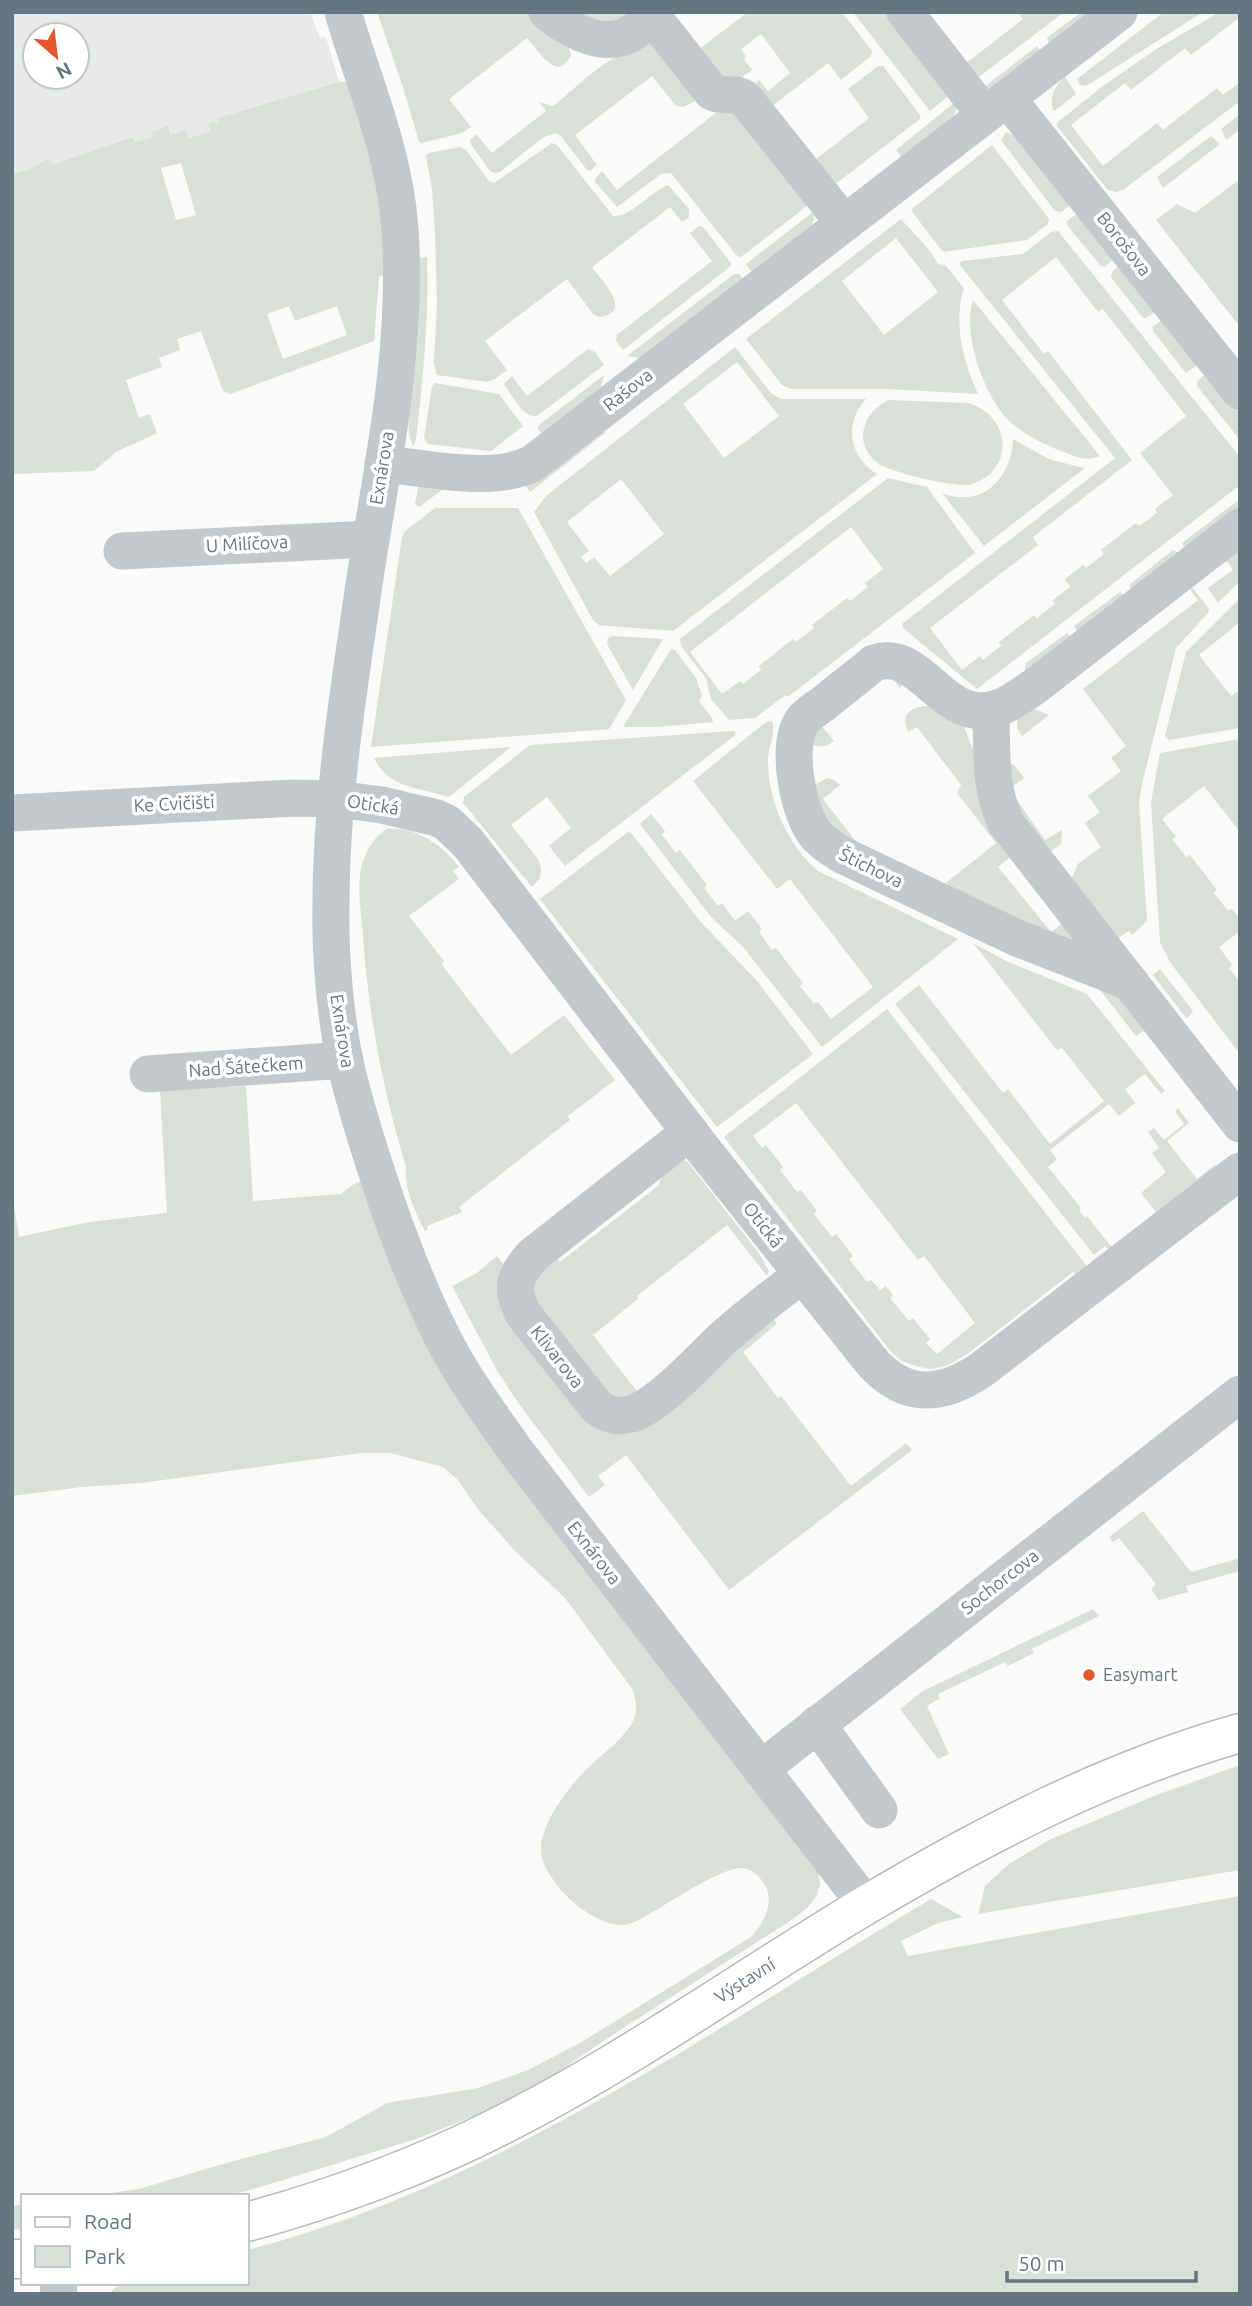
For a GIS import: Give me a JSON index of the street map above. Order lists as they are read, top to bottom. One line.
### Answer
{"streets":{"main road":["Výstavní"],"street":["Borošova","Rašova","Exnárova","U Milíčova","Ke Cvičišti","Otická","Štichova","Nad Šátečkem","Klivarova","Sochorcova"]},"crossings":[["Borošova","Rašova"],["Rašova","Exnárova"],["Exnárova","U Milíčova"],["Exnárova","Ke Cvičišti"],["Exnárova","Otická"],["Exnárova","Nad Šátečkem"],["Exnárova","Sochorcova"],["Exnárova","Výstavní"],["Ke Cvičišti","Otická"],["Otická","Klivarova"]],"places":["Easymart"],"legend":["Road","Park"],"scale_bar":"50 m","north":"bottom right"}
